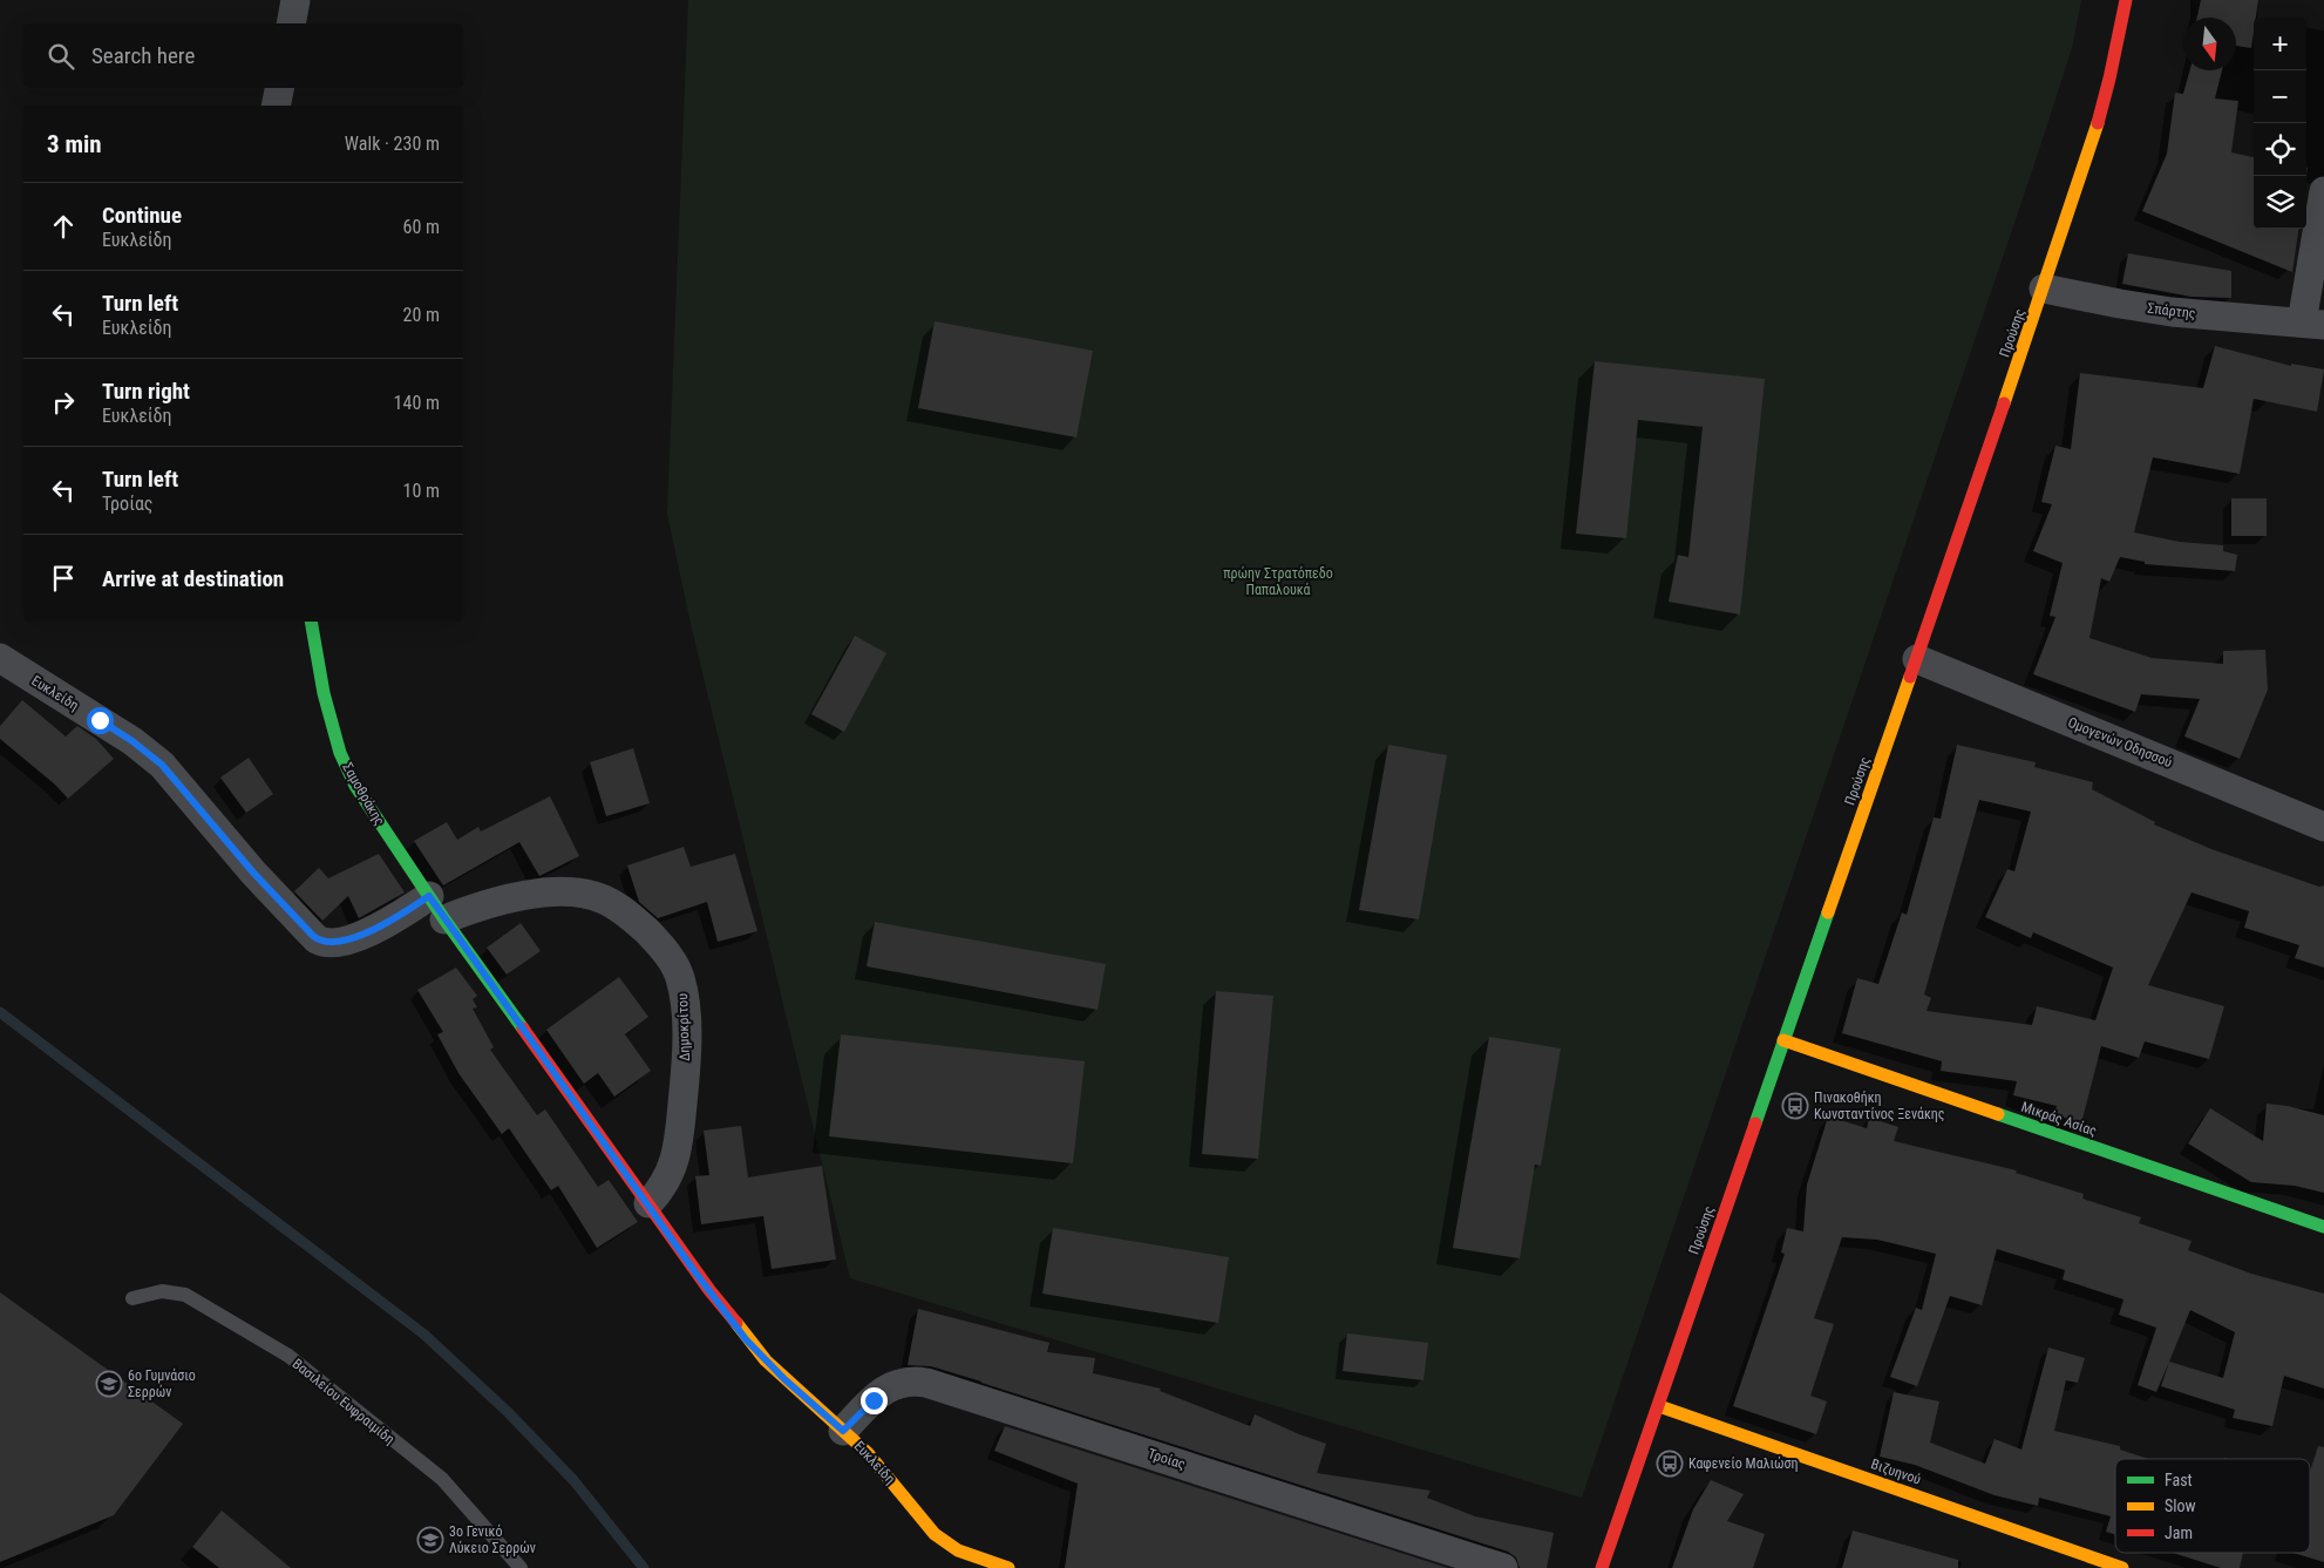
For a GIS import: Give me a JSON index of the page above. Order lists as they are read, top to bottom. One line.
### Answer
{"streets":{"street":["Σπάρτης","Προύσης","Ευκλείδη","Ομογενών Οδησσού","Σαμοθράκης","Δημοκρίτου","Μικράς Ασίας","Τροίας","Βιζυηνού"],"lane":["Βασιλείου Ευφραιμίδη"]},"crossings":[["Σπάρτης","Προύσης"],["Προύσης","Ομογενών Οδησσού"],["Προύσης","Μικράς Ασίας"],["Προύσης","Βιζυηνού"],["Ευκλείδη","Σαμοθράκης"],["Ευκλείδη","Δημοκρίτου"],["Ευκλείδη","Τροίας"],["Σαμοθράκης","Δημοκρίτου"]],"parks":["πρώην Στρατόπεδο Παπαλουκά"],"places":{"bus stop":["Πινακοθήκη Κωνσταντίνος Ξενάκης","Καφενείο Μαλιώση"],"school or university":["6ο Γυμνάσιο Σερρών","3ο Γενικό Λύκειο Σερρών"]},"legend":["Fast","Slow","Jam"],"north":"bottom","page":{"map_buttons":["+","−"],"search":"Search here","heading":["3 min","Walk · 230 m"],"list":[["Continue","Ευκλείδη","60 m"],["Turn left","Ευκλείδη","20 m"],["Turn right","Ευκλείδη","140 m"],["Turn left","Τροίας","10 m"],"Arrive at destination"]}}
